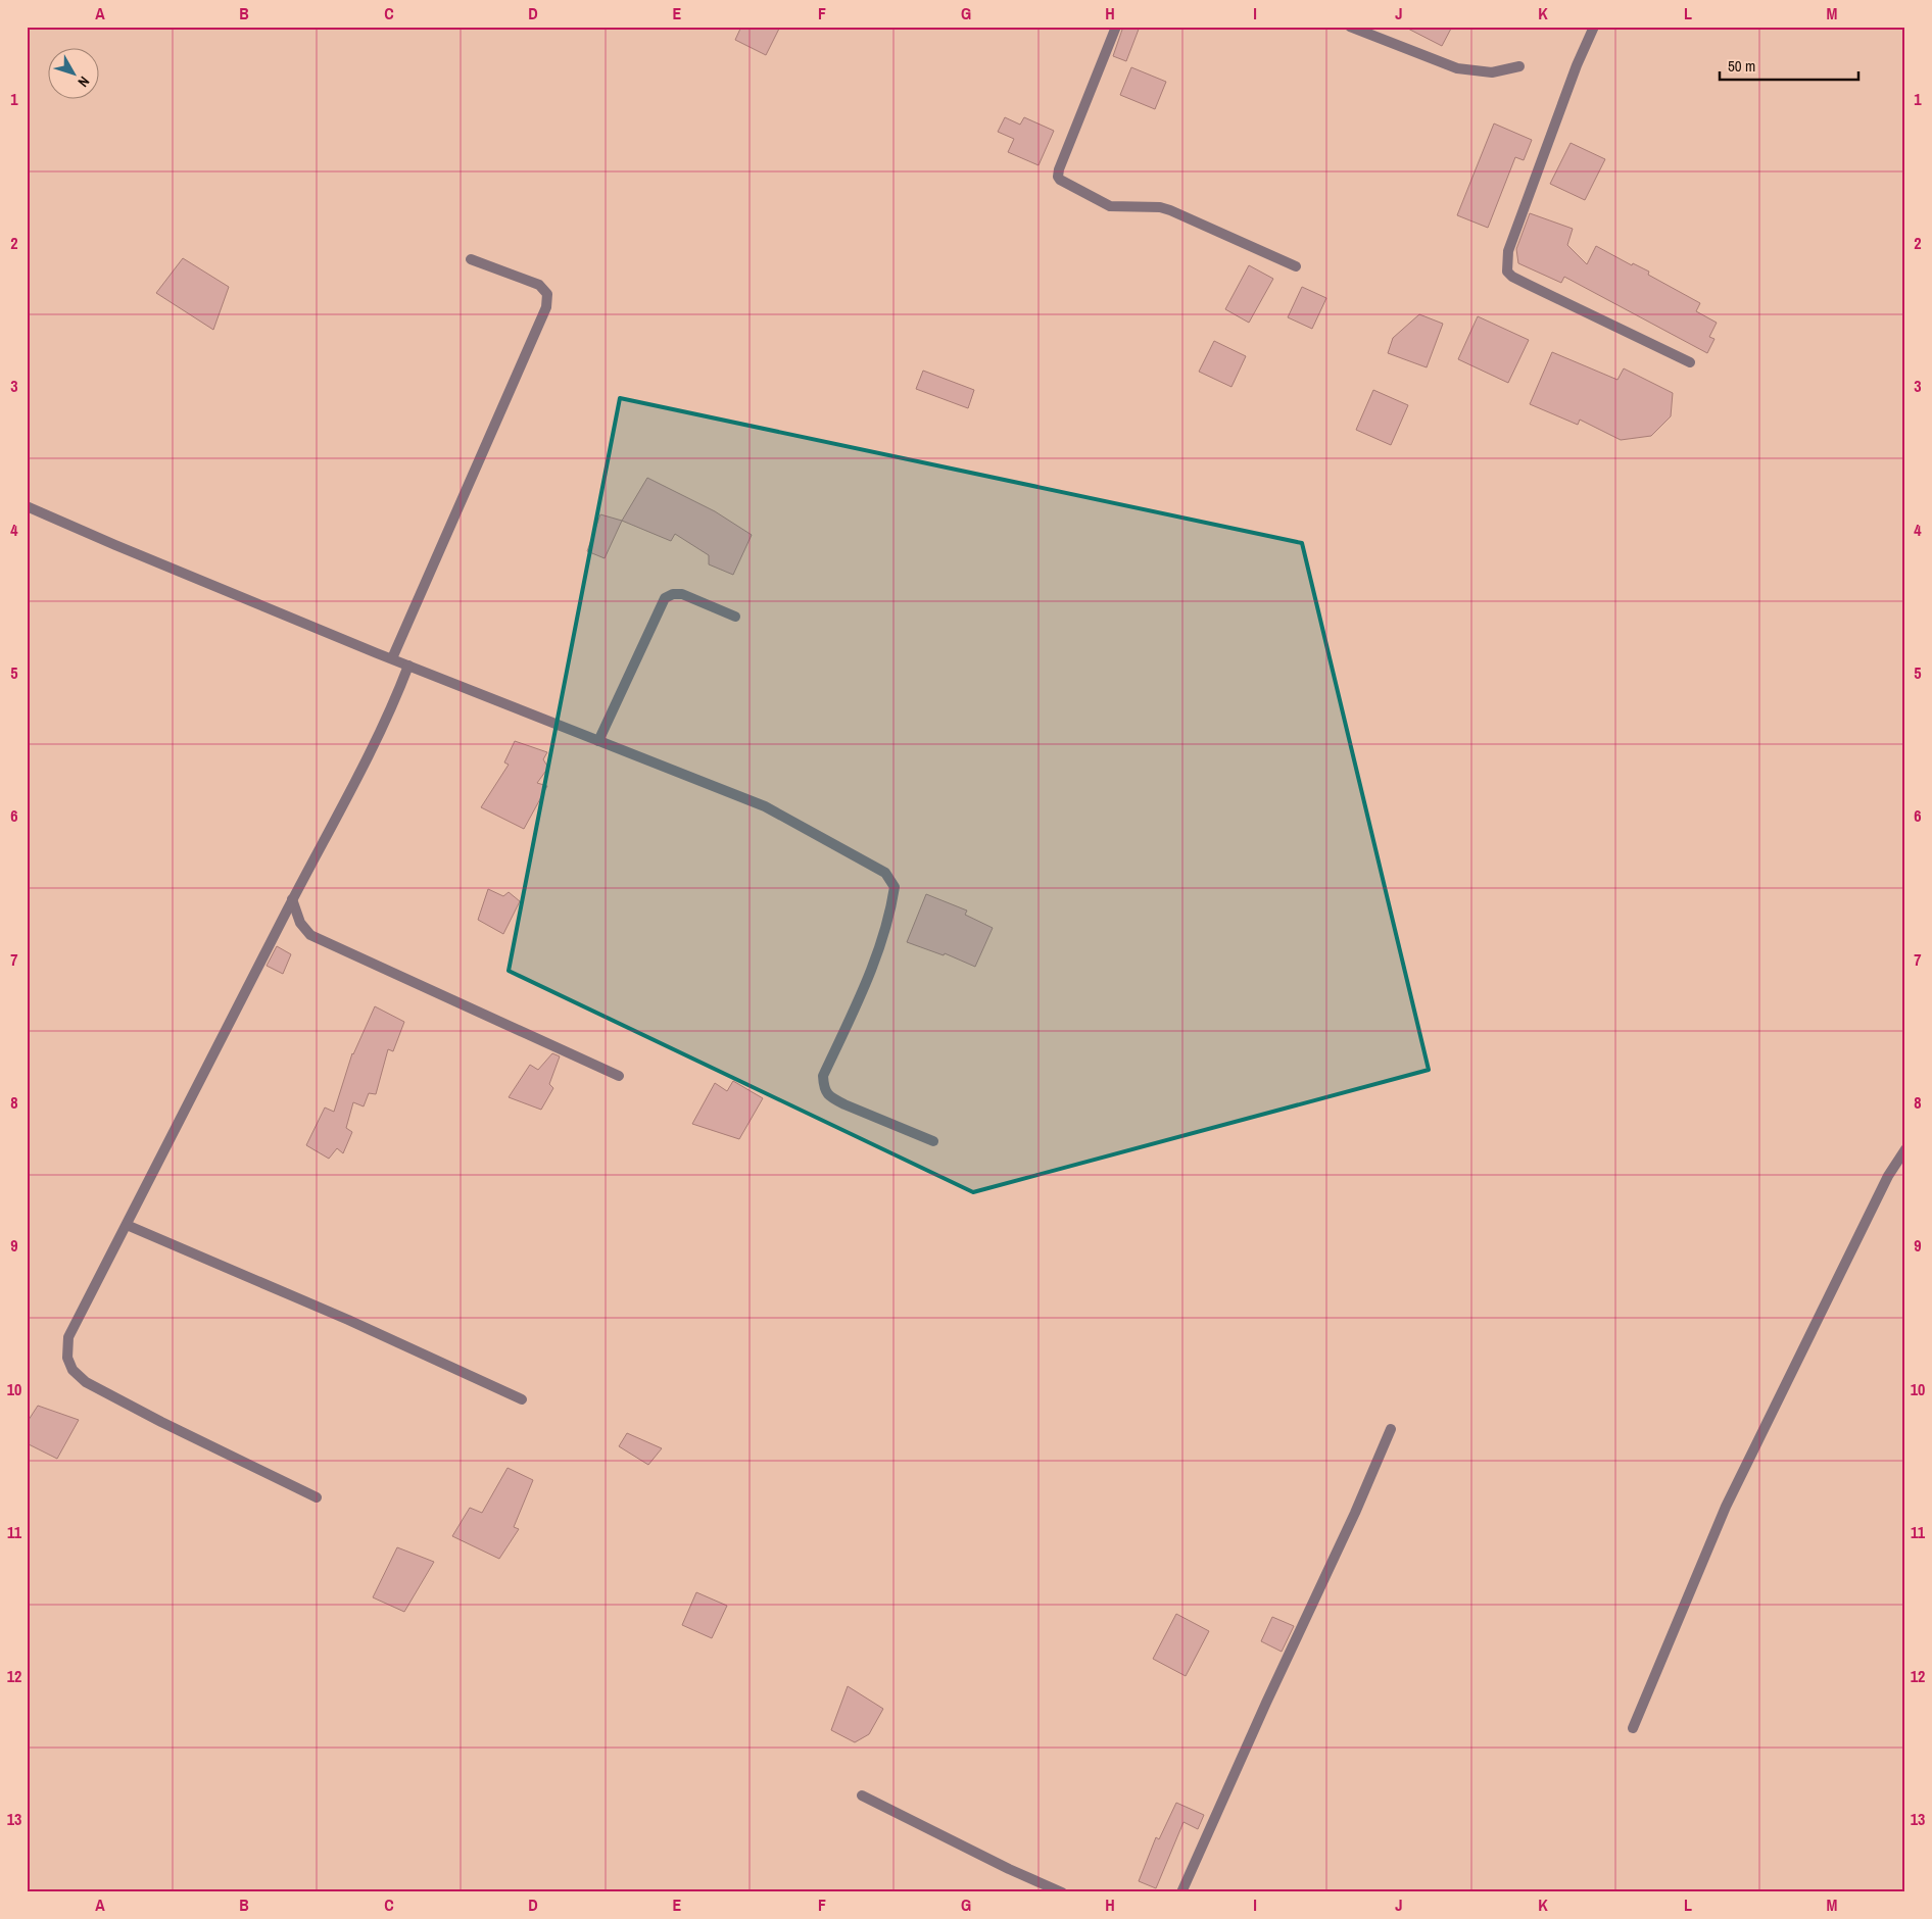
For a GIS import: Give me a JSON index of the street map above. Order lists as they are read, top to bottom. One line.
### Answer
{"scale_bar":"50 m","north":"bottom right","grid":{"columns":["A","B","C","D","E","F","G","H","I","J","K","L","M"],"rows":["1","2","3","4","5","6","7","8","9","10","11","12","13"]}}
